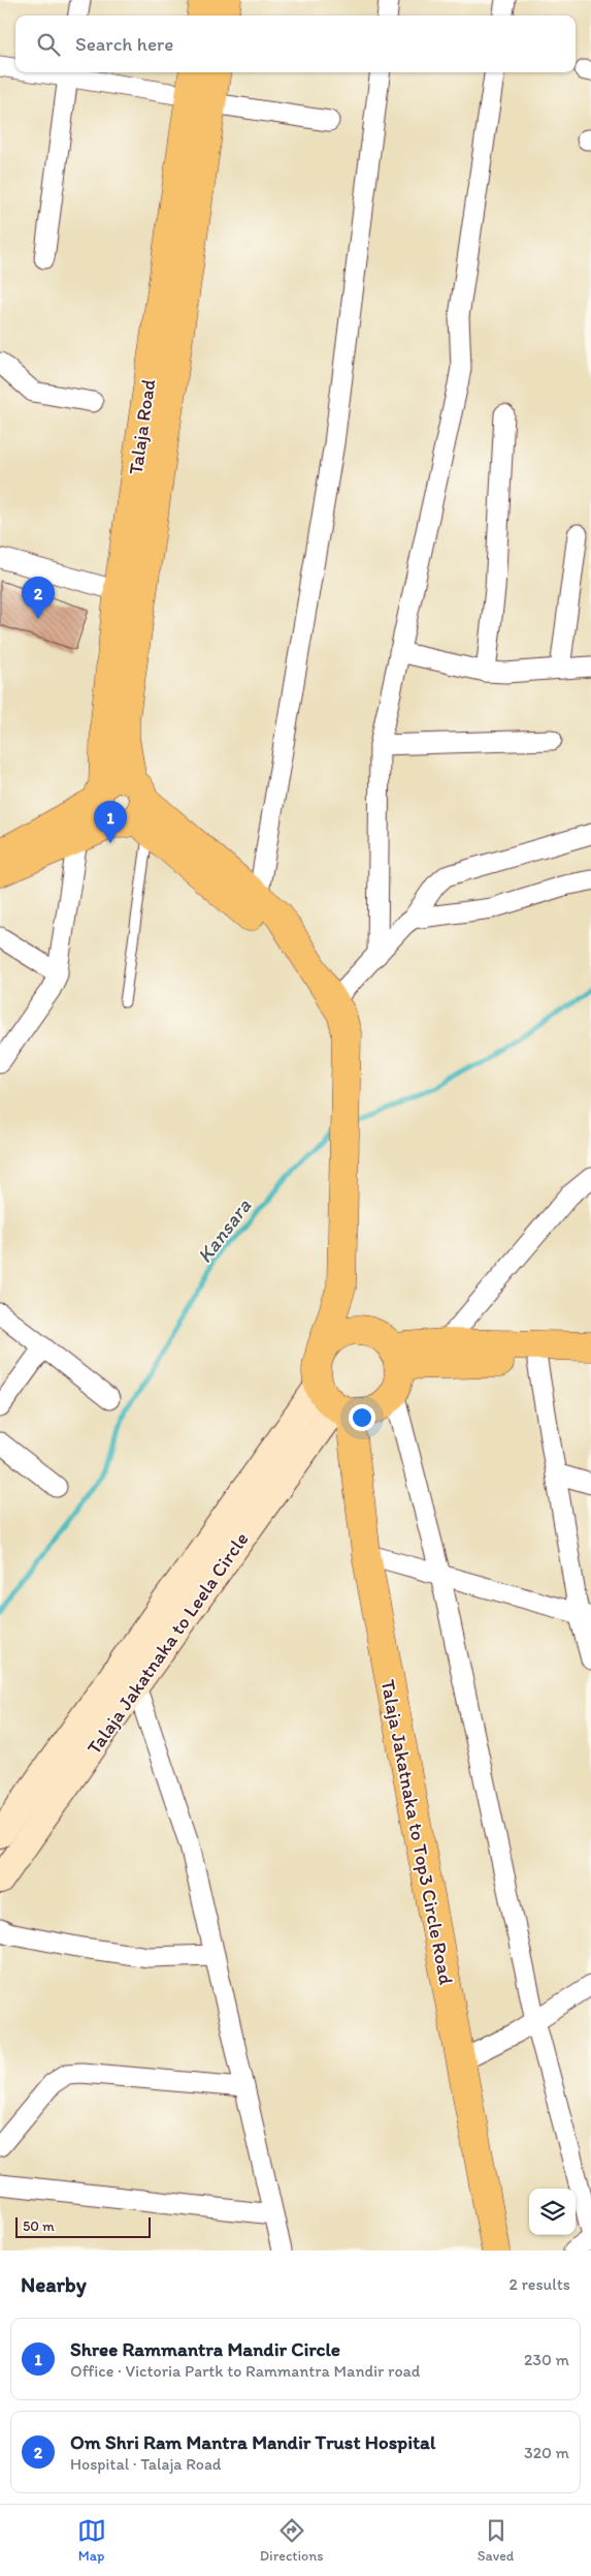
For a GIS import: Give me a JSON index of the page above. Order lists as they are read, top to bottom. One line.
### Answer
{"streets":{"main road":["Talaja Road","Talaja Jakatnaka to Leela Circle","Talaja Jakatnaka to Top3 Circle Road"]},"crossings":[["Talaja Jakatnaka to Leela Circle","Talaja Jakatnaka to Top3 Circle Road"]],"water":["Kansara"],"scale_bar":"50 m","page":{"search":"Search here","pins":["2","1"],"scale":"50 m","heading":["Nearby","2 results"],"list":[{"mark":"1","name":"Shree Rammantra Mandir Circle","note":"Office · Victoria Partk to Rammantra Mandir road","value":"230 m"},{"mark":"2","name":"Om Shri Ram Mantra Mandir Trust Hospital","note":"Hospital · Talaja Road","value":"320 m"}],"nav":["Map","Directions","Saved"]}}
